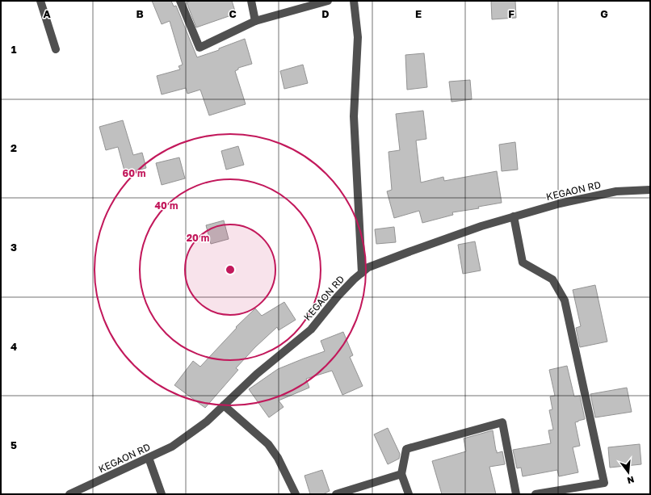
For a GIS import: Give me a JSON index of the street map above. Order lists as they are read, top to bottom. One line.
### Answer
{"streets":{"street":["KEGAON RD"]},"north":"bottom","grid":{"columns":["A","B","C","D","E","F","G"],"rows":["1","2","3","4","5"]},"rings":["60 m","40 m","20 m"]}
